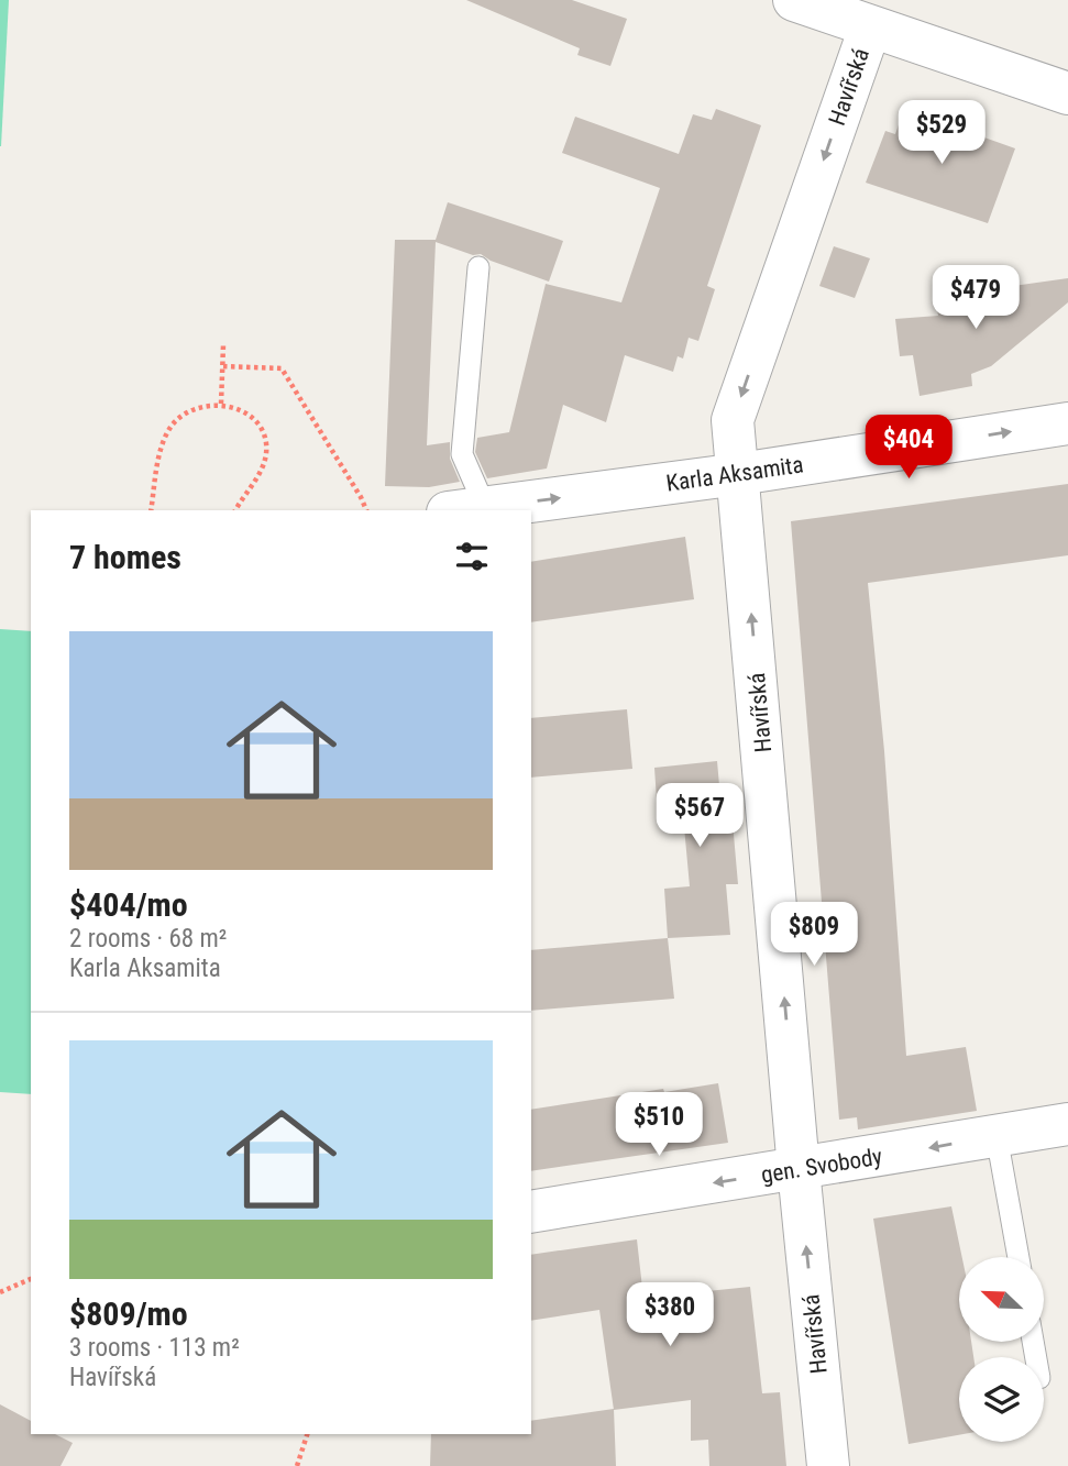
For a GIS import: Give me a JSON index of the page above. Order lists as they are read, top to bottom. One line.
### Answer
{"streets":{"street":["Havířská","Karla Aksamita","gen. Svobody"]},"crossings":[["Havířská","Karla Aksamita"],["Havířská","gen. Svobody"]],"one_way":["Karla Aksamita","gen. Svobody"],"north":"top left","page":{"price":["$529","$479","$404","$567","$809","$510","$380"],"heading":"7 homes","list":[{"name":"$404/mo","note":"2 rooms · 68 m² · Karla Aksamita"},{"name":"$809/mo","note":"3 rooms · 113 m² · Havířská"}]}}
